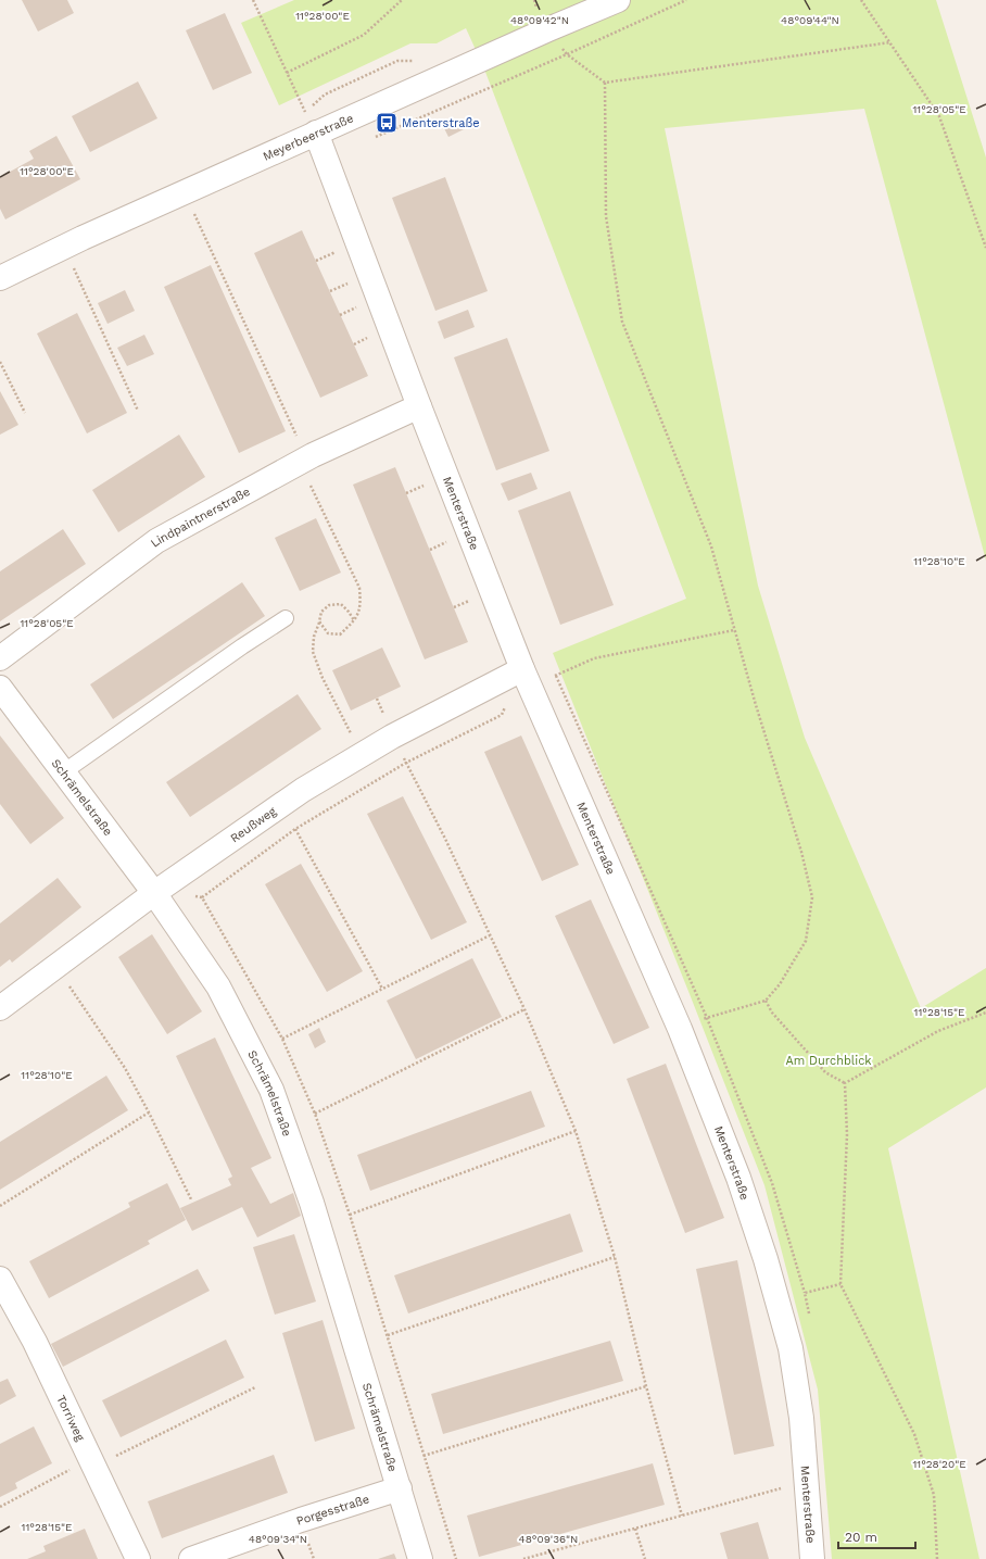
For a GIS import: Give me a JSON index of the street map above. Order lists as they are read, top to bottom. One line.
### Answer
{"streets":{"street":["Meyerbeerstraße","Menterstraße","Lindpaintnerstraße","Schrämelstraße","Reußweg","Torriweg","Porgesstraße"]},"crossings":[["Meyerbeerstraße","Menterstraße"],["Menterstraße","Lindpaintnerstraße"],["Menterstraße","Reußweg"],["Schrämelstraße","Reußweg"],["Schrämelstraße","Porgesstraße"]],"parks":["Am Durchblick"],"places":{"bus stop":["Menterstraße"]},"scale_bar":"20 m","coordinates":["11°28'00\"E","48°09'42\"N","48°09'44\"N","11°28'05\"E","11°28'10\"E","11°28'15\"E","11°28'20\"E","48°09'34\"N","48°09'36\"N"]}
